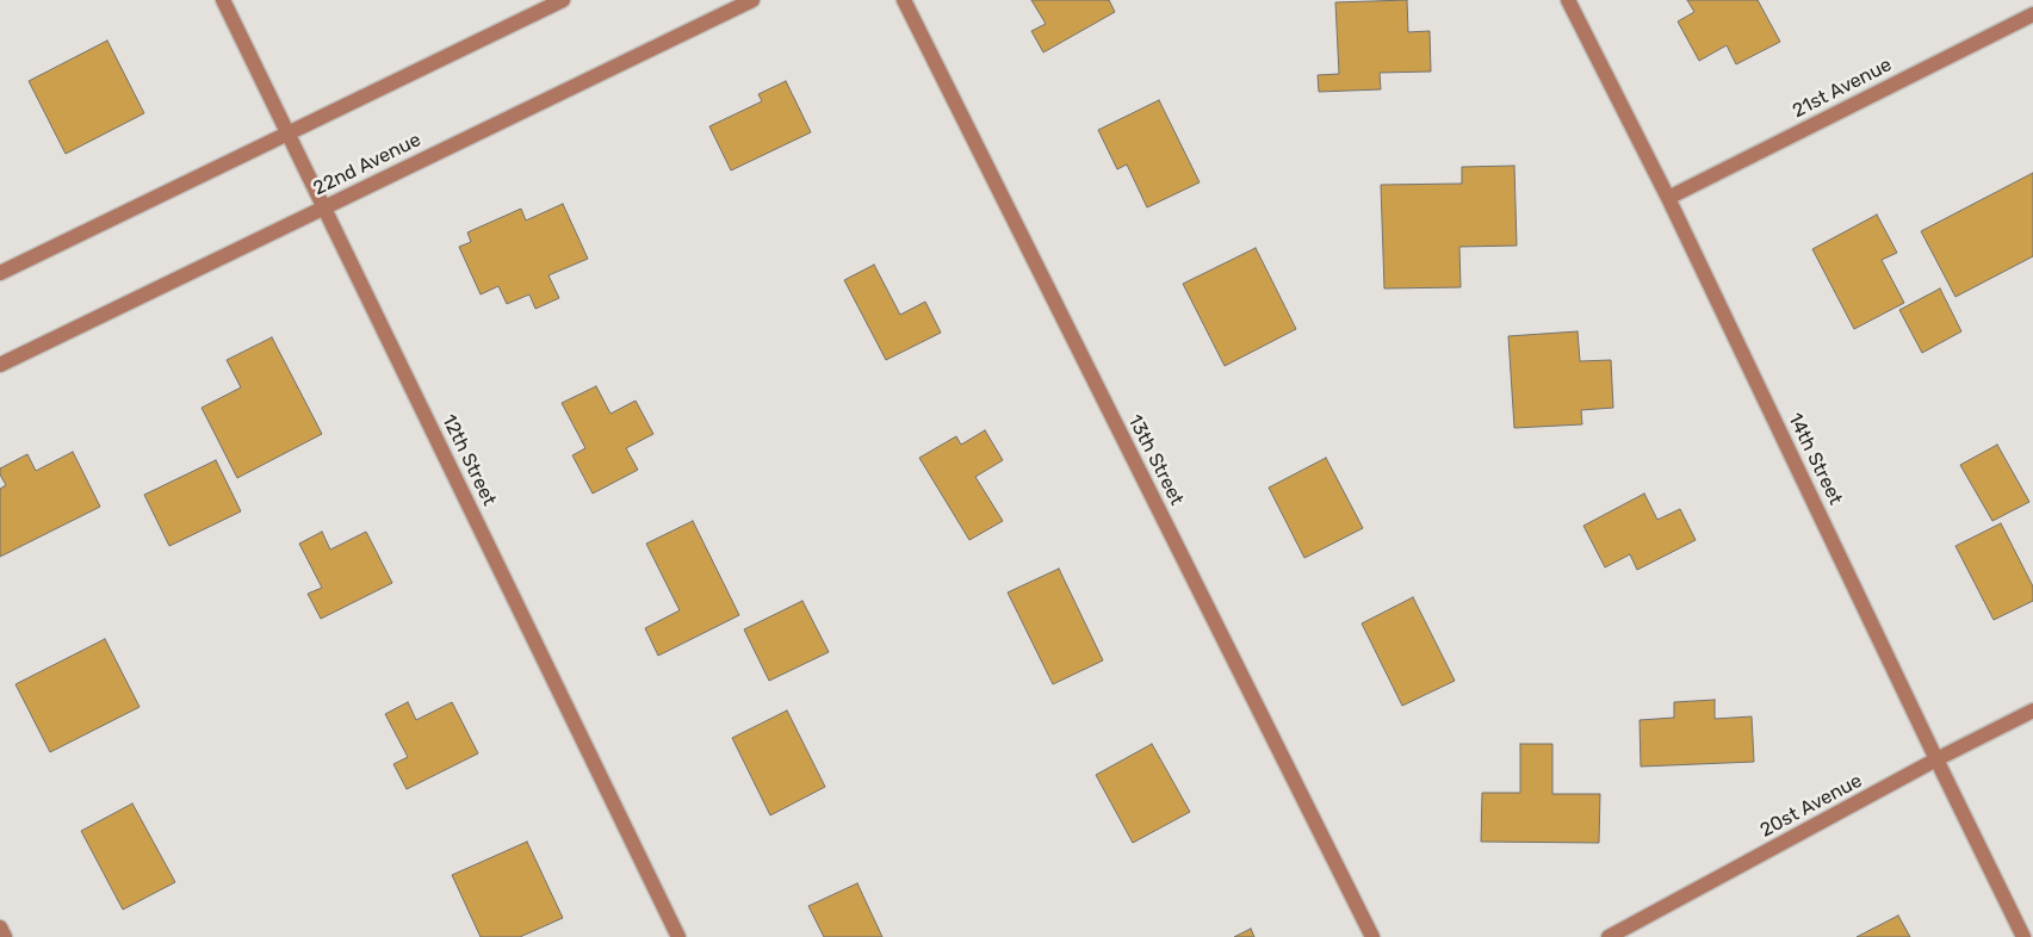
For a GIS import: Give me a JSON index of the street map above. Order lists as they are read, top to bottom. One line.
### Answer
{"streets":{"street":["21st Avenue","22nd Avenue","14th Street","12th Street","13th Street","20st Avenue"]},"crossings":[["21st Avenue","14th Street"],["22nd Avenue","12th Street"],["14th Street","20st Avenue"]]}
